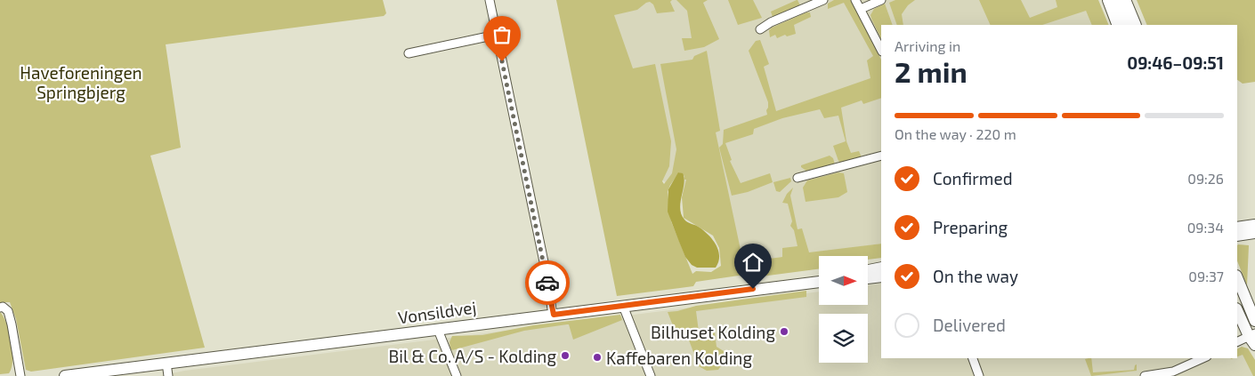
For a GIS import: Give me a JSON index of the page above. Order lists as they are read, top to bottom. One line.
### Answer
{"streets":{"main road":["Vonsildvej"]},"parks":["Haveforeningen Springbjerg"],"places":["Bilhuset Kolding","Bil & Co. A/S - Kolding","Kaffebaren Kolding"],"north":"right","page":{"heading":["2 min","Arriving in","09:46–09:51"],"bar":"On the way · 220 m","list":[["Confirmed","09:26"],["Preparing","09:34"],["On the way","09:37"],"Delivered"]}}
